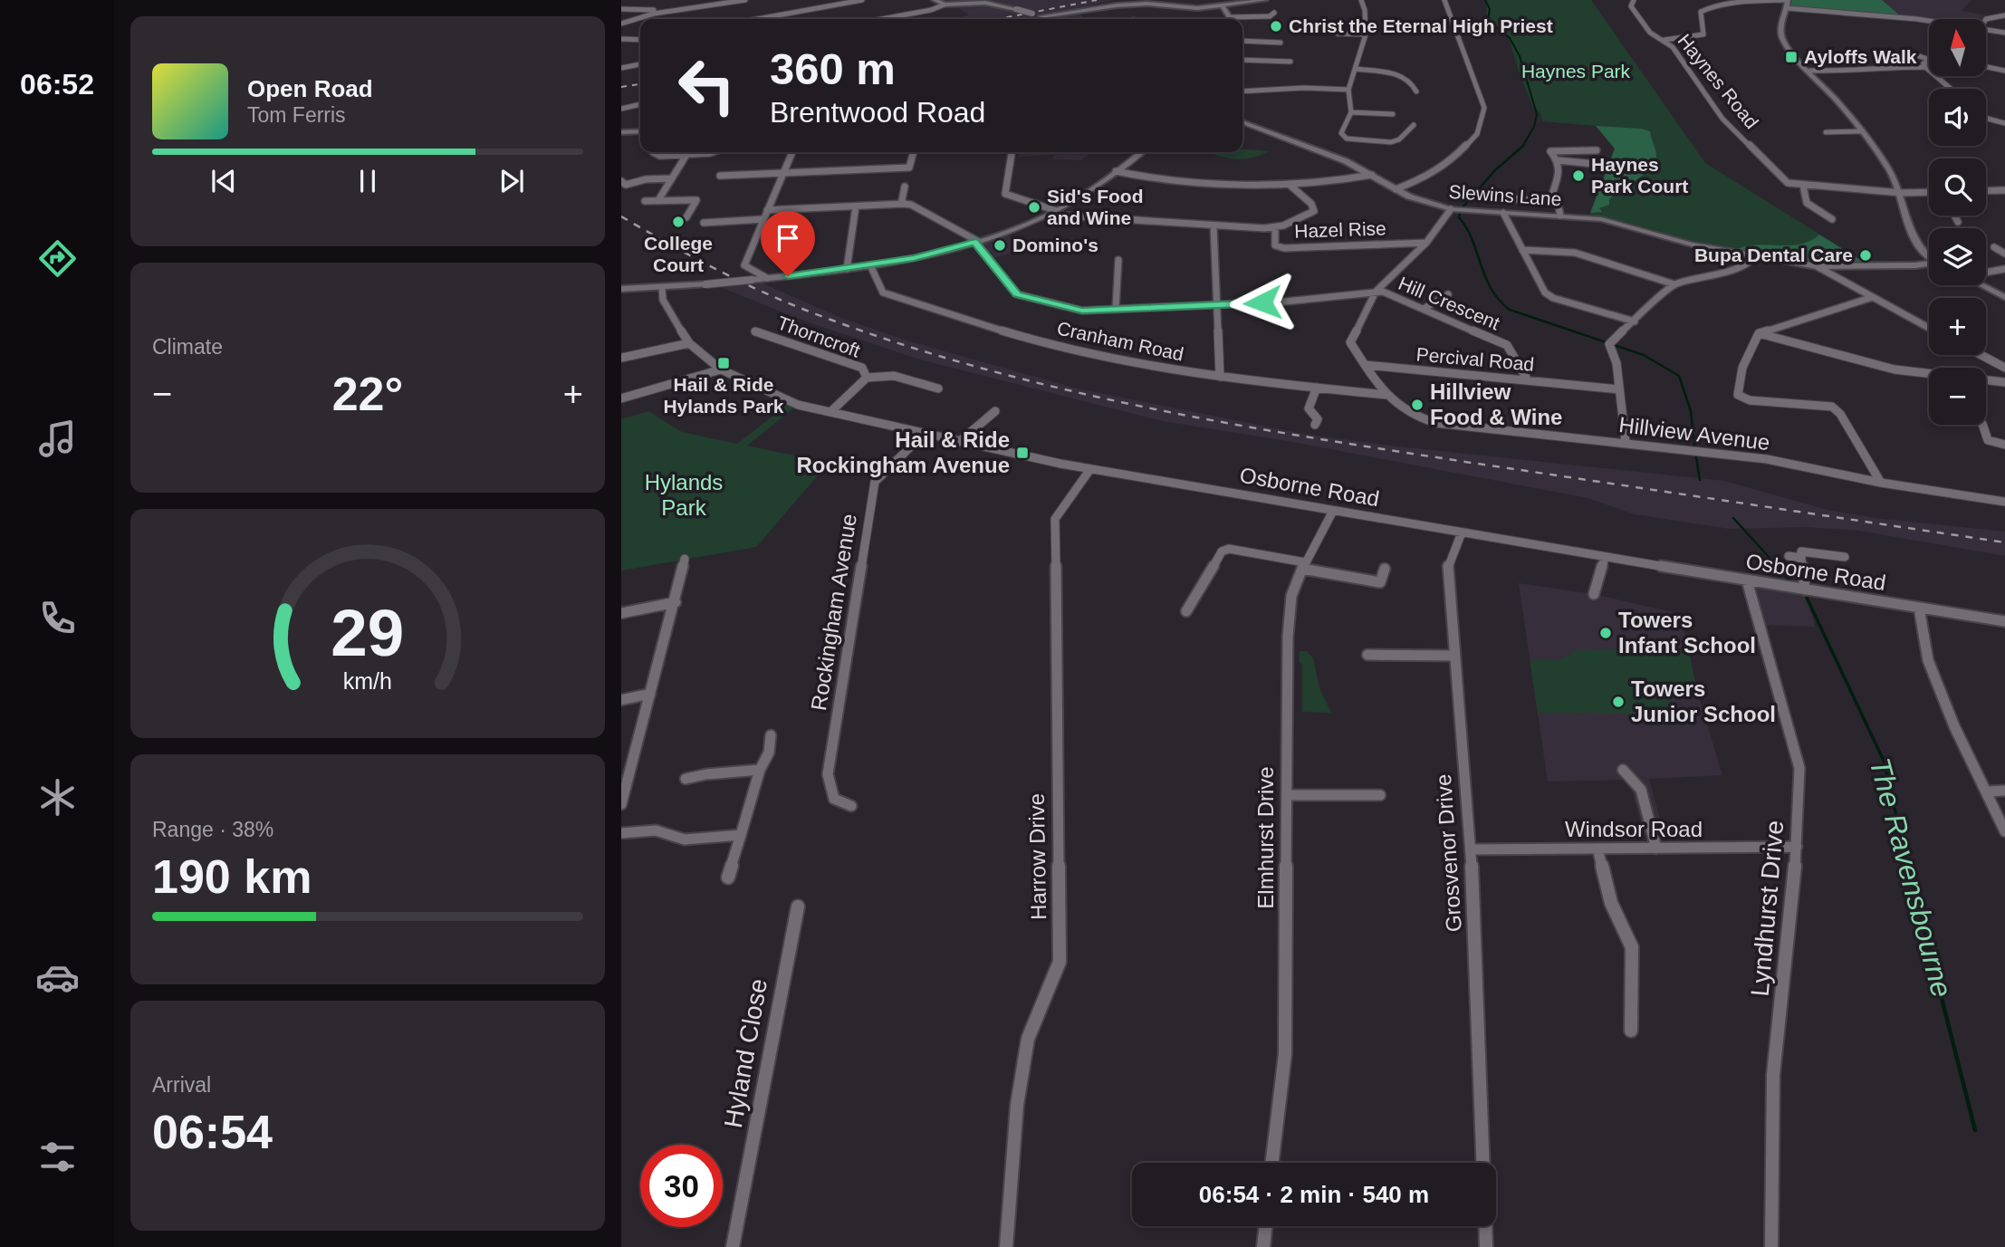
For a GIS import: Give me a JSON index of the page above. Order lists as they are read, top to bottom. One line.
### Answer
{"streets":{"street":["Haynes Road","Slewins Lane","Hazel Rise","Hill Crescent","Thorncroft","Cranham Road","Percival Road","Hillview Avenue","Osborne Road","Rockingham Avenue","Windsor Road","Elmhurst Drive","Grosvenor Drive","Harrow Drive","Lyndhurst Drive","Hyland Close"]},"crossings":[["Hill Crescent","Percival Road"],["Hill Crescent","Hillview Avenue"],["Thorncroft","Osborne Road"],["Cranham Road","Hillview Avenue"],["Percival Road","Hillview Avenue"],["Osborne Road","Rockingham Avenue"],["Osborne Road","Elmhurst Drive"],["Osborne Road","Grosvenor Drive"],["Osborne Road","Harrow Drive"],["Osborne Road","Lyndhurst Drive"],["Windsor Road","Grosvenor Drive"],["Windsor Road","Lyndhurst Drive"]],"water":["The Ravensbourne"],"parks":["Haynes Park","Hylands Park"],"places":{"other":["Christ the Eternal High Priest","Haynes Park Court","Sid's Food and Wine","College Court","Domino's","Bupa Dental Care","Hillview Food & Wine","Towers Infant School","Towers Junior School"],"transit":["Ayloffs Walk","Hail & Ride Hylands Park","Hail & Ride Rockingham Avenue"]},"north":"top","page":{"tabs":"06:52","map_buttons":["+","−"],"turn":["360 m","Brentwood Road"],"song":["Open Road","Tom Ferris"],"tile":["Climate",["Range · 38%","190 km"],["Arrival","06:54"]],"heat":["−","22°","+"],"limit":"30","trip":"06:54 · 2 min · 540 m","gauge":["29","km/h"]}}
